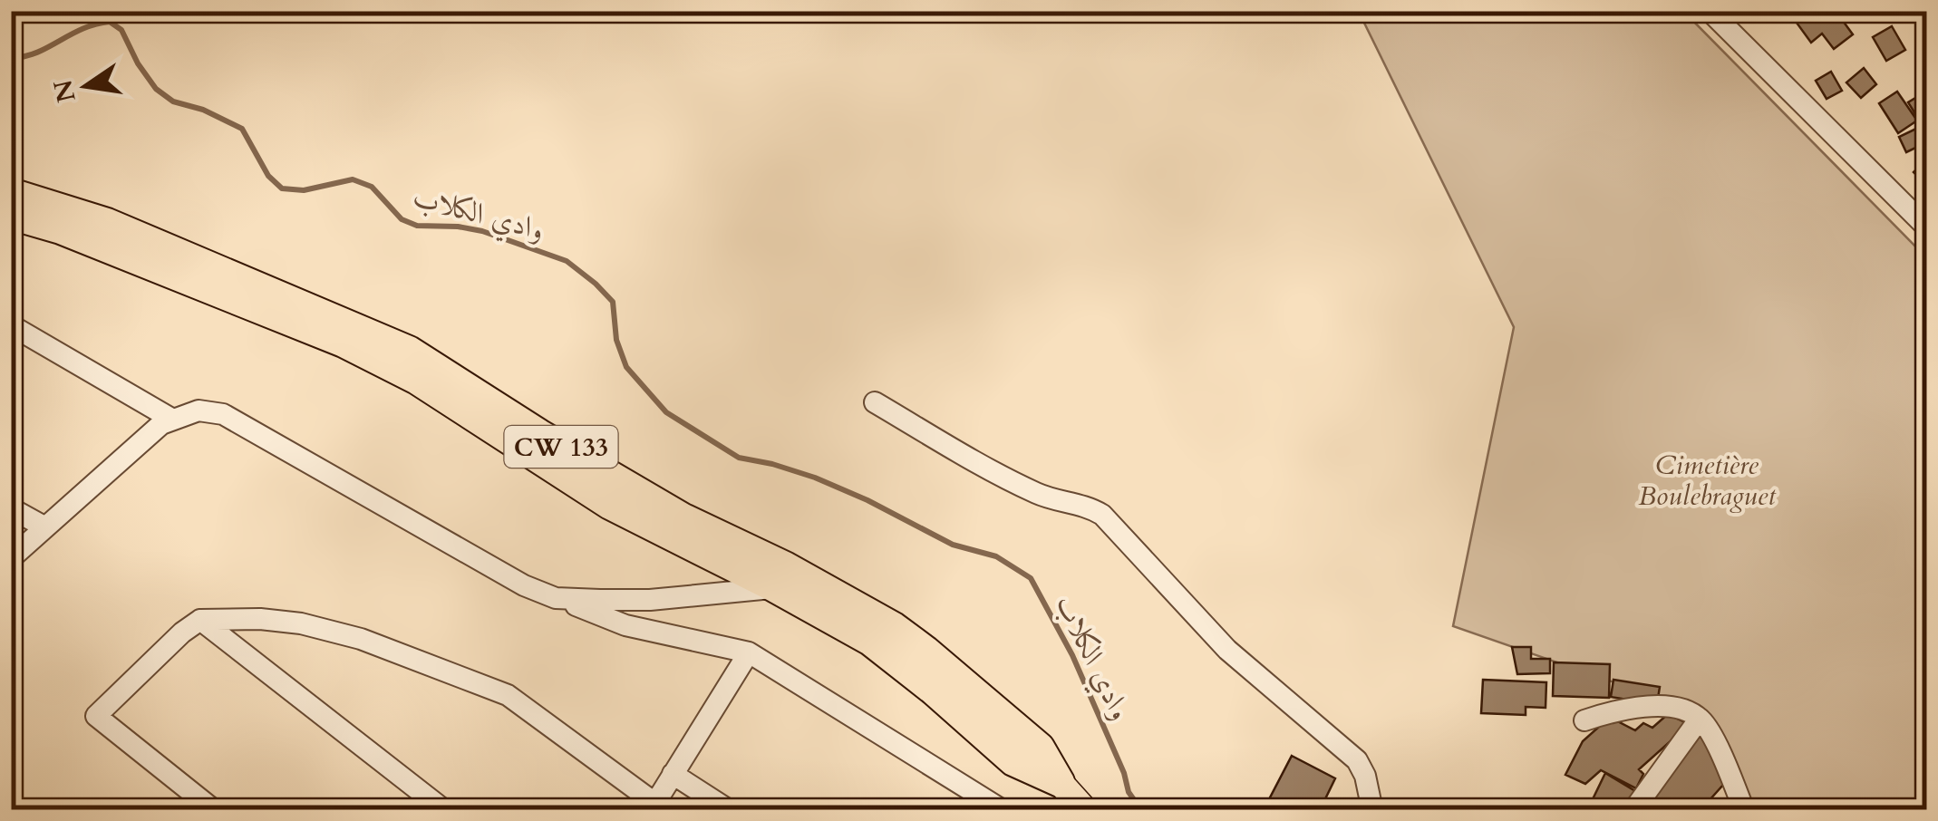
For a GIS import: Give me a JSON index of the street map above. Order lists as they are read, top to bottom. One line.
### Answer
{"streets":{"highway":["CW 133"]},"water":["وادي الكلاب"],"parks":["Cimetière Boulebraguet"],"north":"left"}
